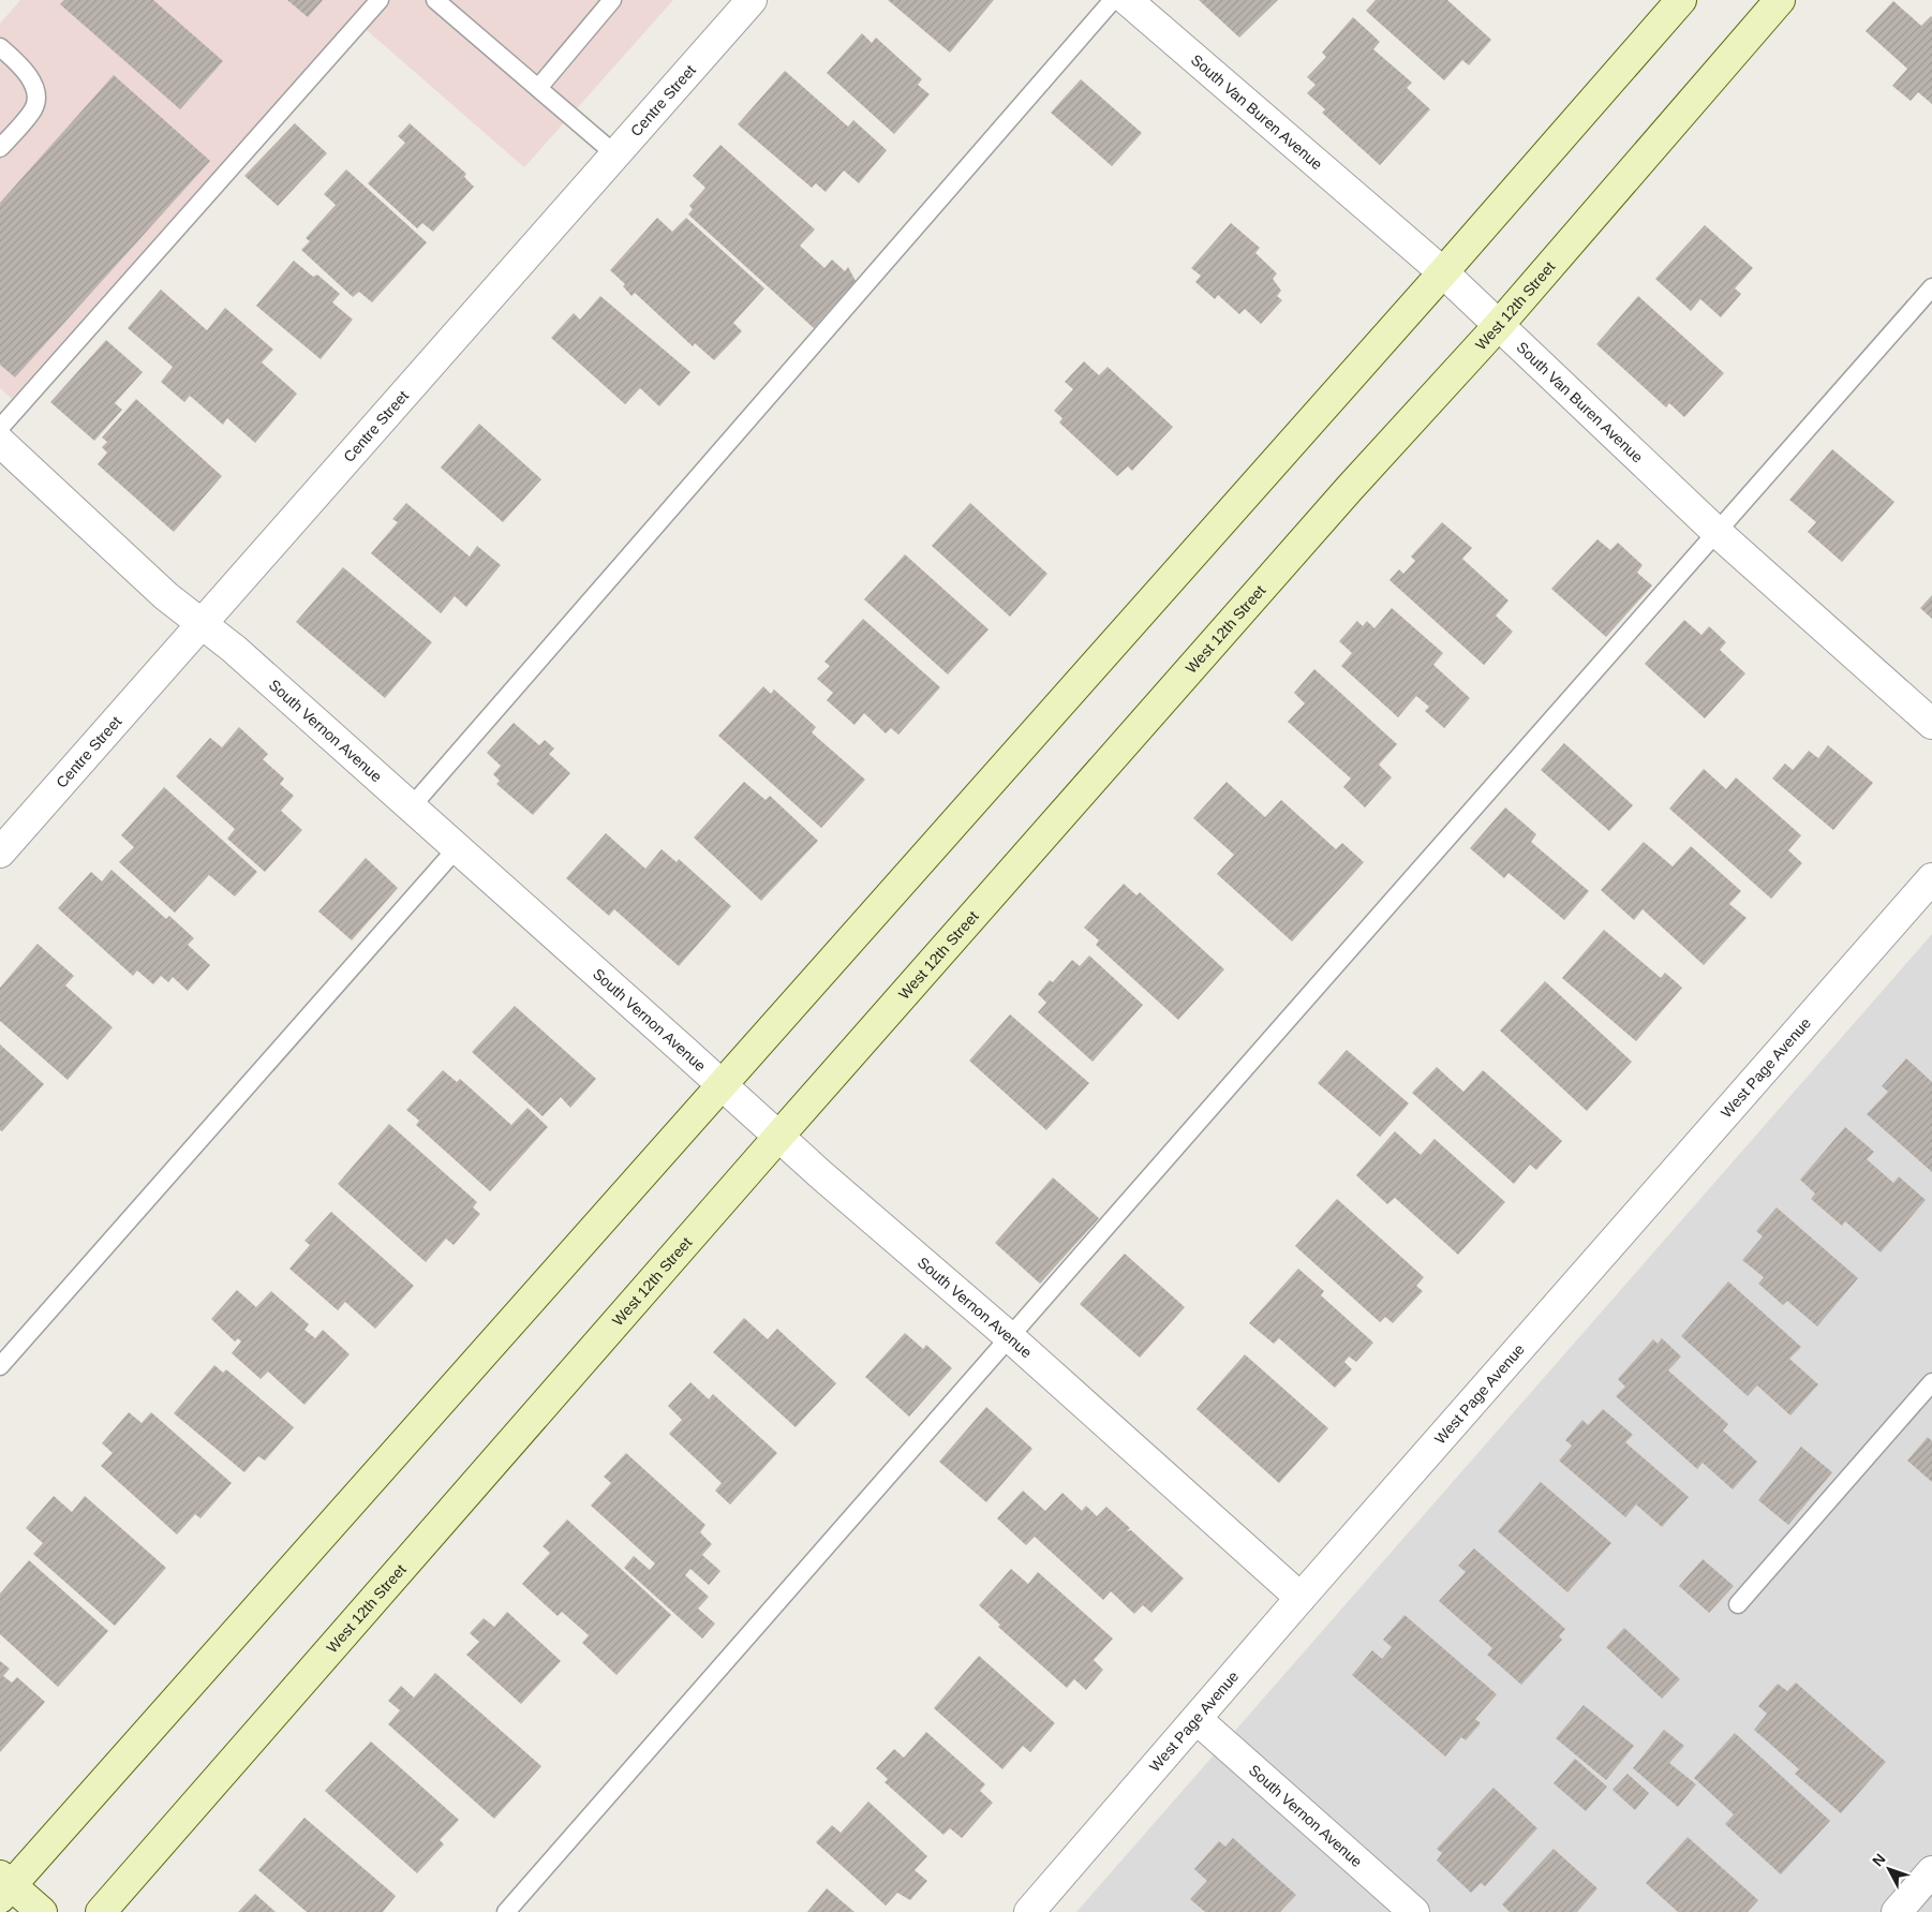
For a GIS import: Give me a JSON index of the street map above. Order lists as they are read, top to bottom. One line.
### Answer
{"streets":{"main road":["West 12th Street"],"street":["Centre Street","South Van Buren Avenue","South Vernon Avenue","West Page Avenue"]},"crossings":[["Centre Street","South Vernon Avenue"],["South Van Buren Avenue","West 12th Street"],["West 12th Street","South Vernon Avenue"],["South Vernon Avenue","West Page Avenue"]],"north":"top left"}
